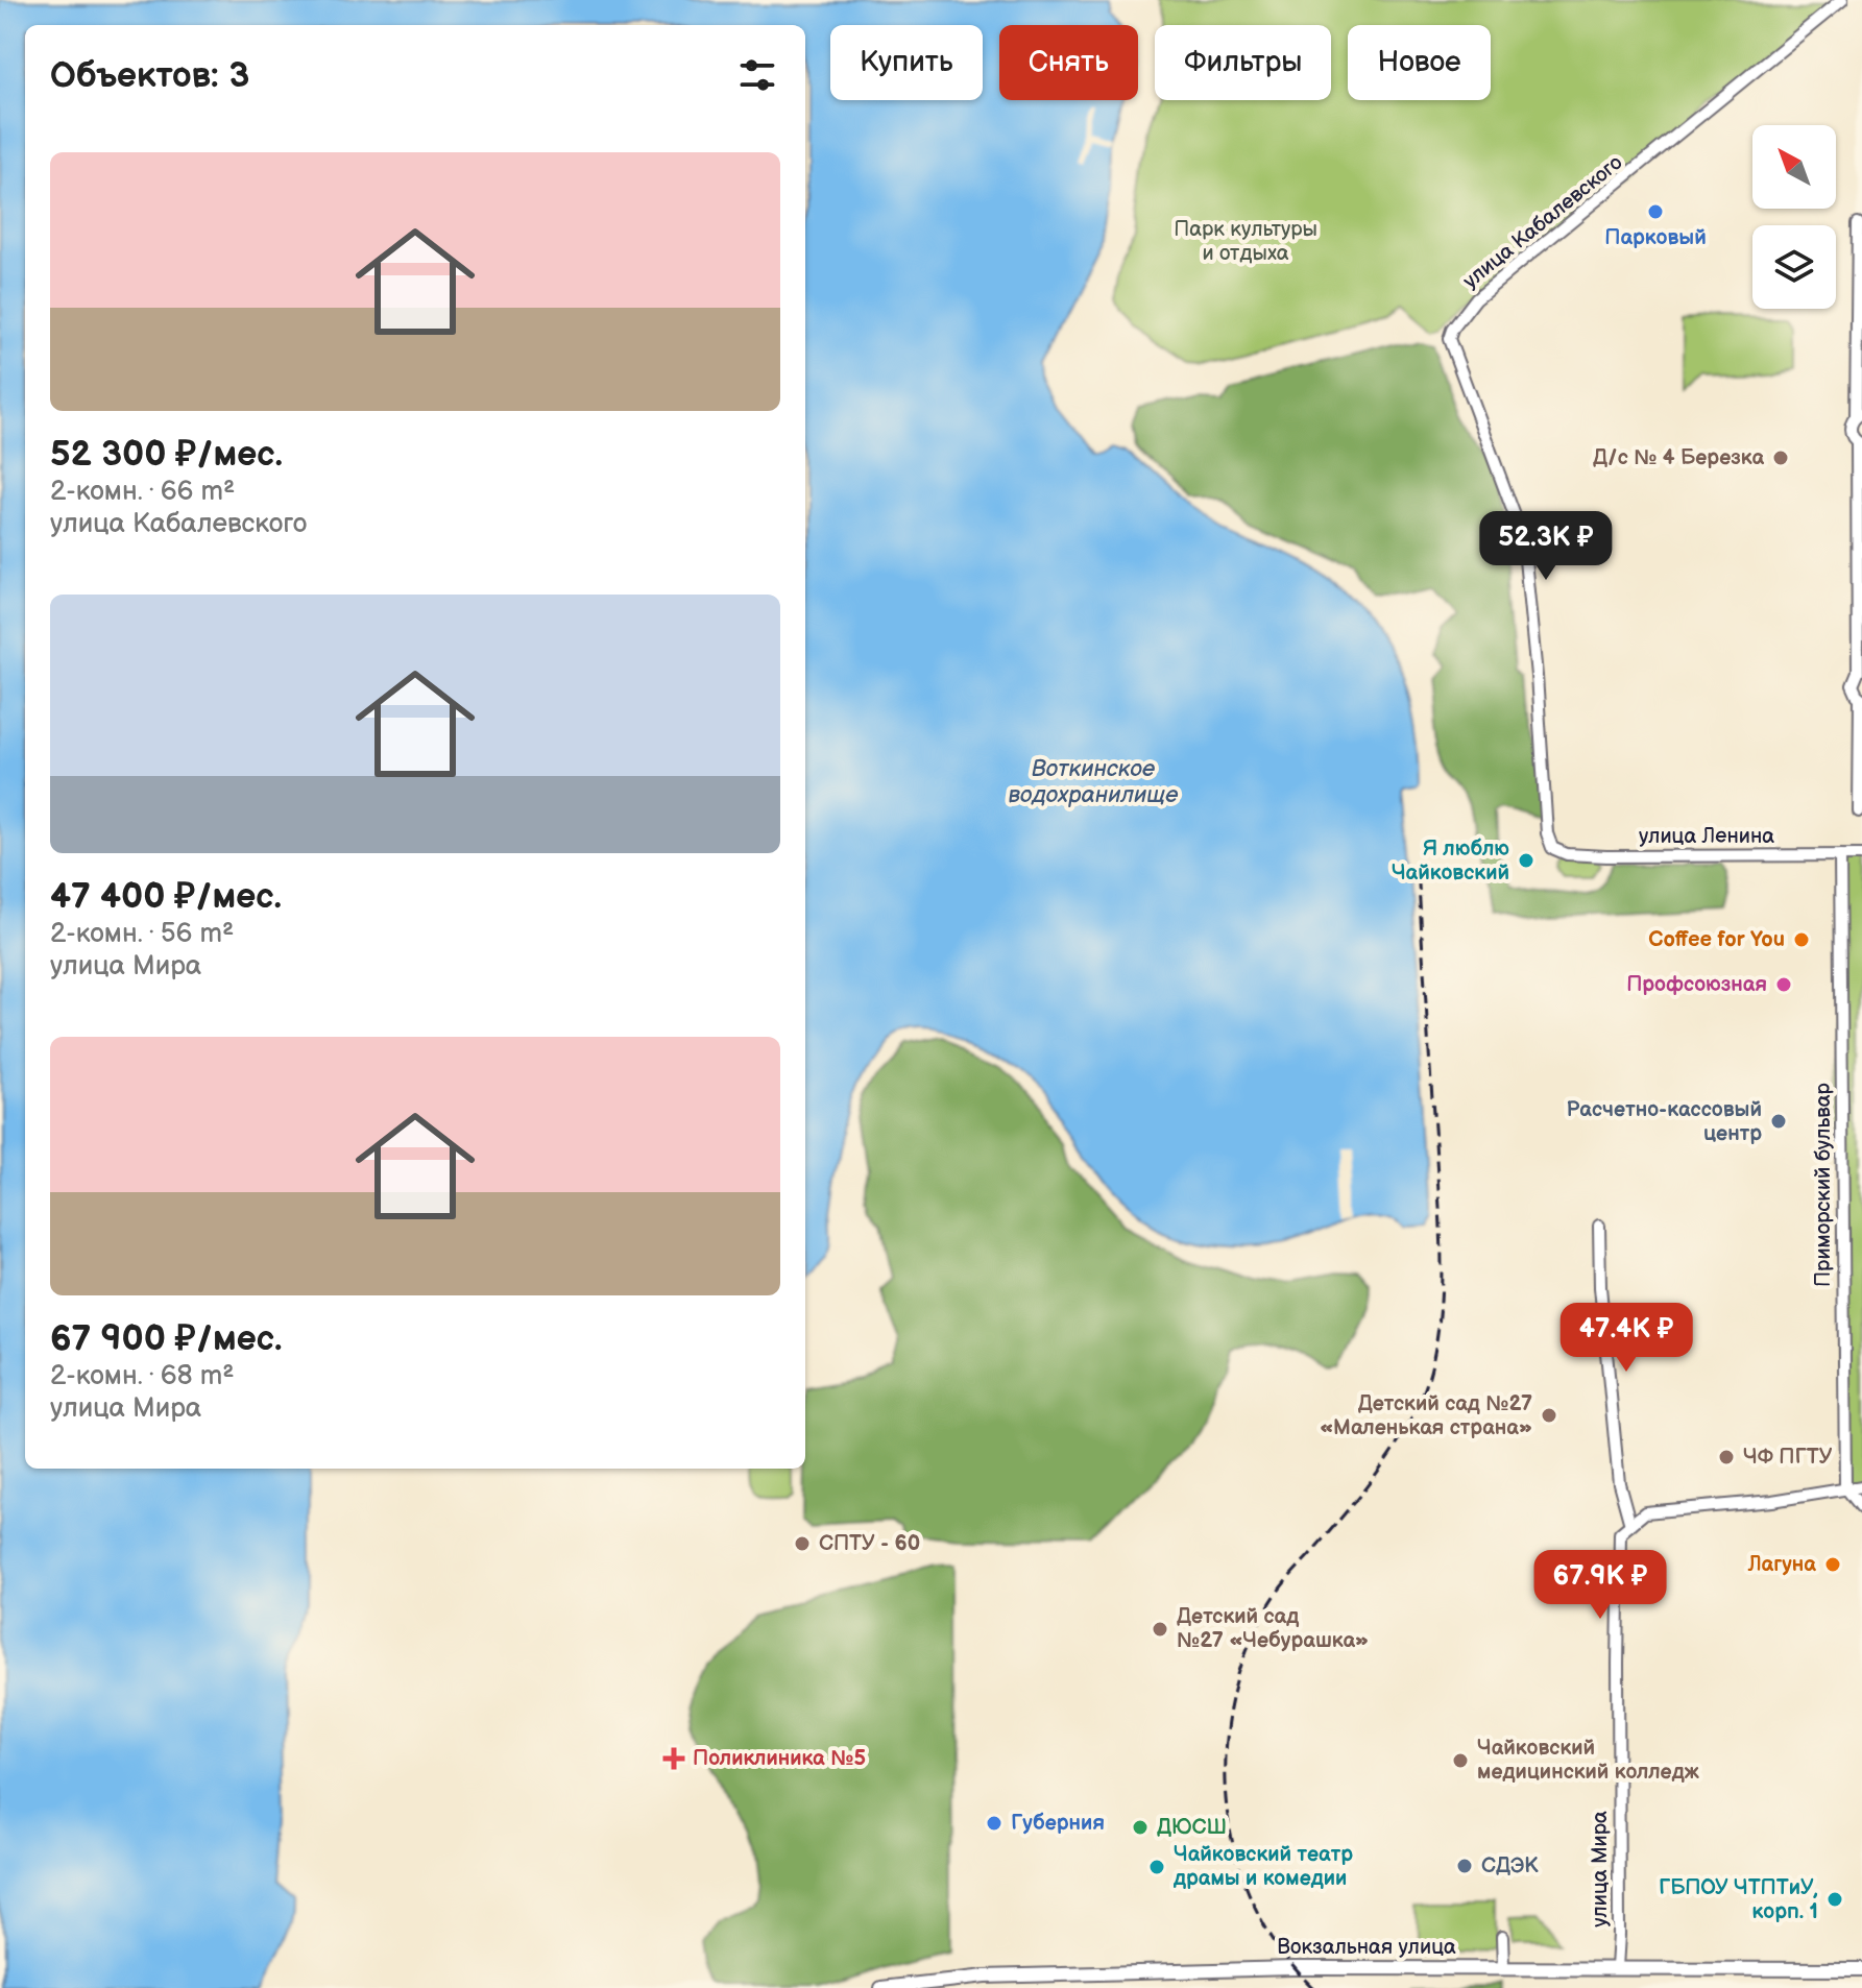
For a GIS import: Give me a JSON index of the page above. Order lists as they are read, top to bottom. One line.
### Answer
{"streets":{"main road":["Вокзальная улица"],"street":["улица Кабалевского","улица Ленина","Приморский бульвар","улица Мира"]},"crossings":[["улица Кабалевского","улица Ленина"],["улица Ленина","Приморский бульвар"],["улица Мира","Вокзальная улица"]],"water":["Воткинское водохранилище"],"parks":["Парк культуры и отдыха"],"places":{"other":["Парковый","Д/с № 4 Березка","Я люблю Чайковский","Coffee for You","Профсоюзная","Расчетно-кассовый центр","Детский сад №27 «Маленькая страна»","ЧФ ПГТУ","СПТУ - 60","Лагуна","Детский сад №27 «Чебурашка»","Чайковский медицинский колледж","Губерния","ДЮСШ","СДЭК","Чайковский театр драмы и комедии","ГБПОУ ЧТПТиУ, корп. 1"],"health":["Поликлиника №5"]},"north":"top left","page":{"chip":["Купить","Снять","Фильтры","Новое"],"heading":"Объектов: 3","list":[{"name":"52 300 ₽/мес.","note":"2-комн. · 66 m² · улица Кабалевского"},{"name":"47 400 ₽/мес.","note":"2-комн. · 56 m² · улица Мира"},{"name":"67 900 ₽/мес.","note":"2-комн. · 68 m² · улица Мира"}],"price":["52.3K ₽","47.4K ₽","67.9K ₽"]}}
